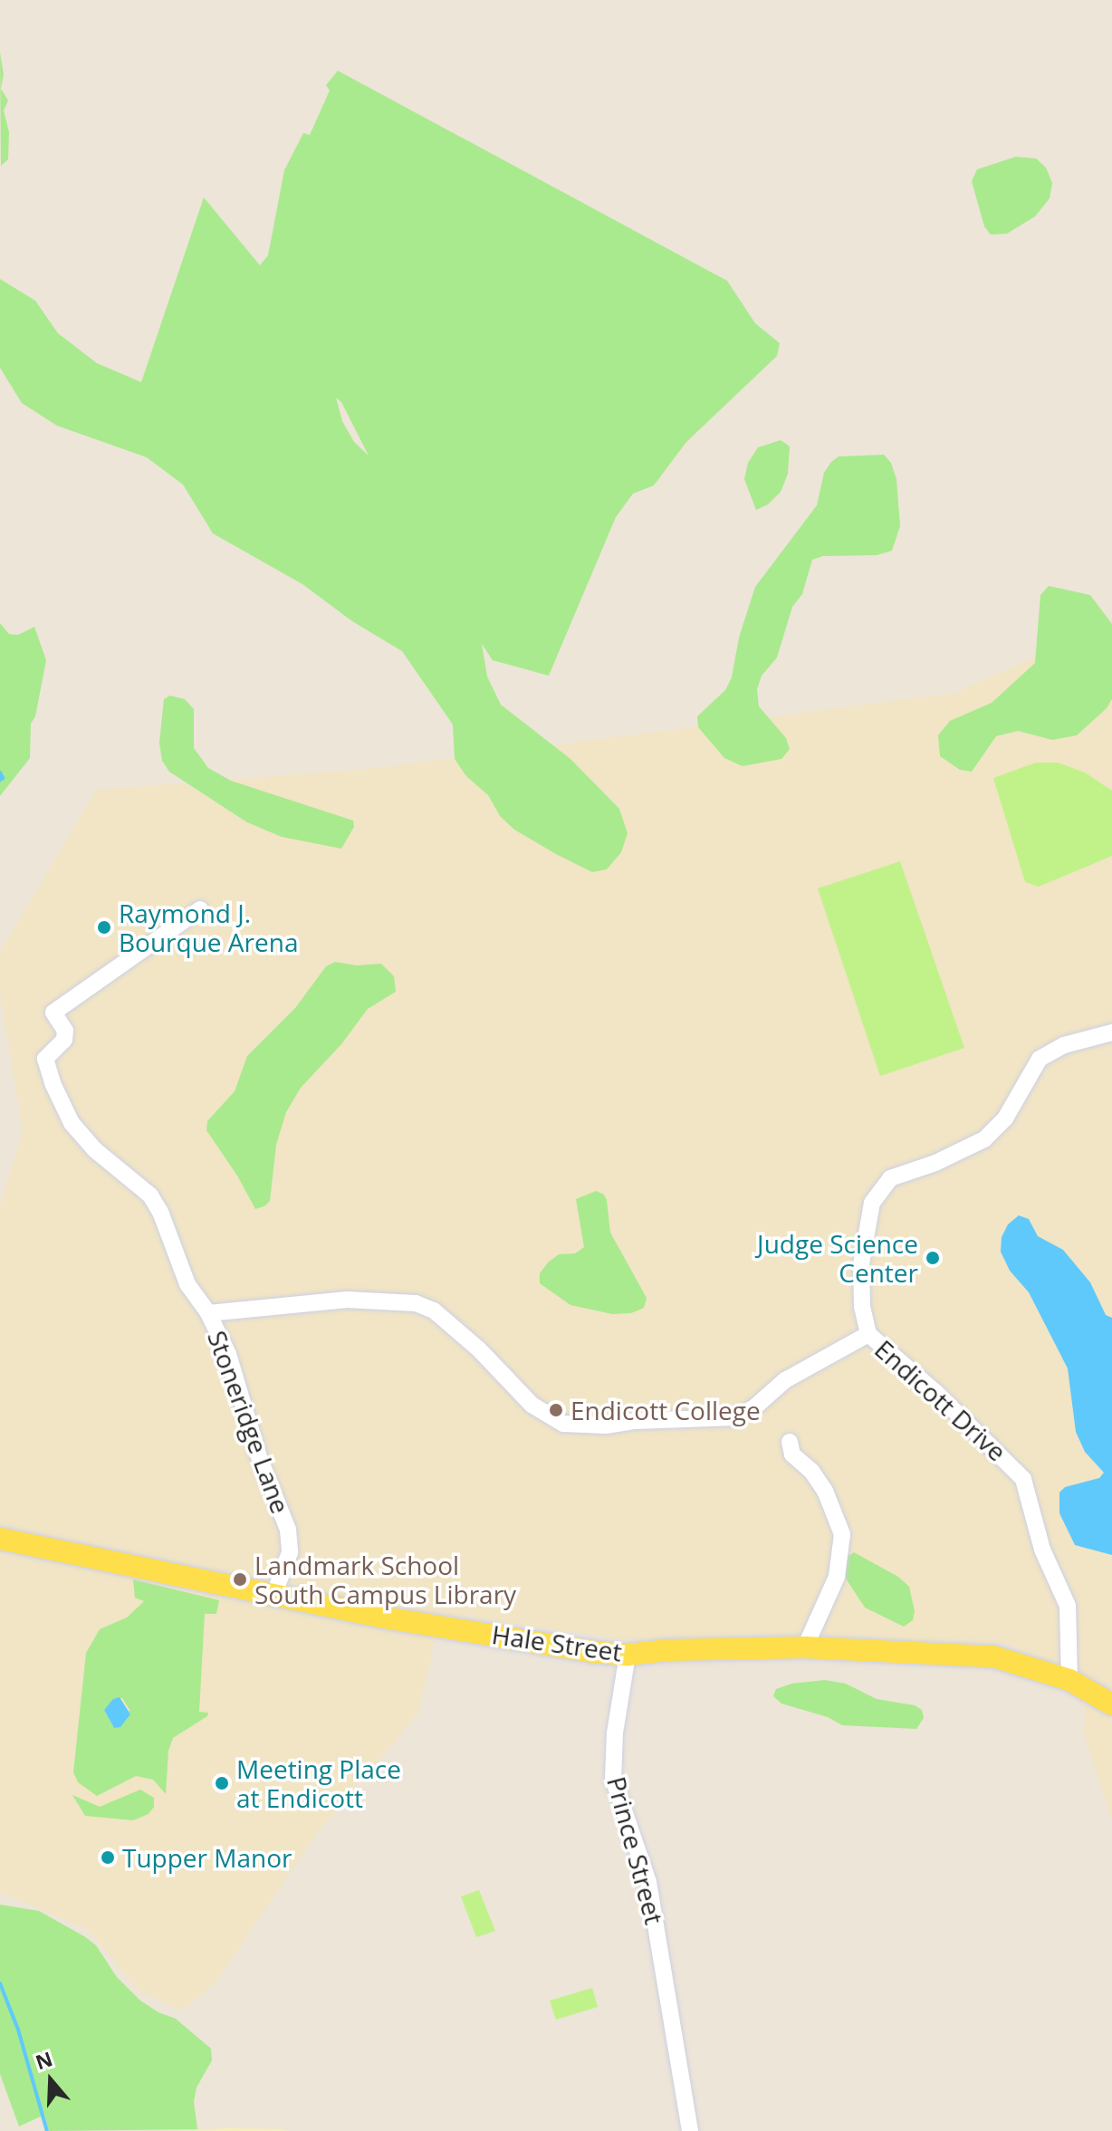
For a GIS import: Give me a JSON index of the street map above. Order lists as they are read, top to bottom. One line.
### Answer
{"streets":{"main road":["Hale Street"],"street":["Endicott Drive","Stoneridge Lane","Prince Street"]},"crossings":[["Endicott Drive","Hale Street"],["Stoneridge Lane","Hale Street"],["Hale Street","Prince Street"]],"places":["Raymond J. Bourque Arena","Judge Science Center","Endicott College","Landmark School South Campus Library","Meeting Place at Endicott","Tupper Manor"],"north":"top"}
